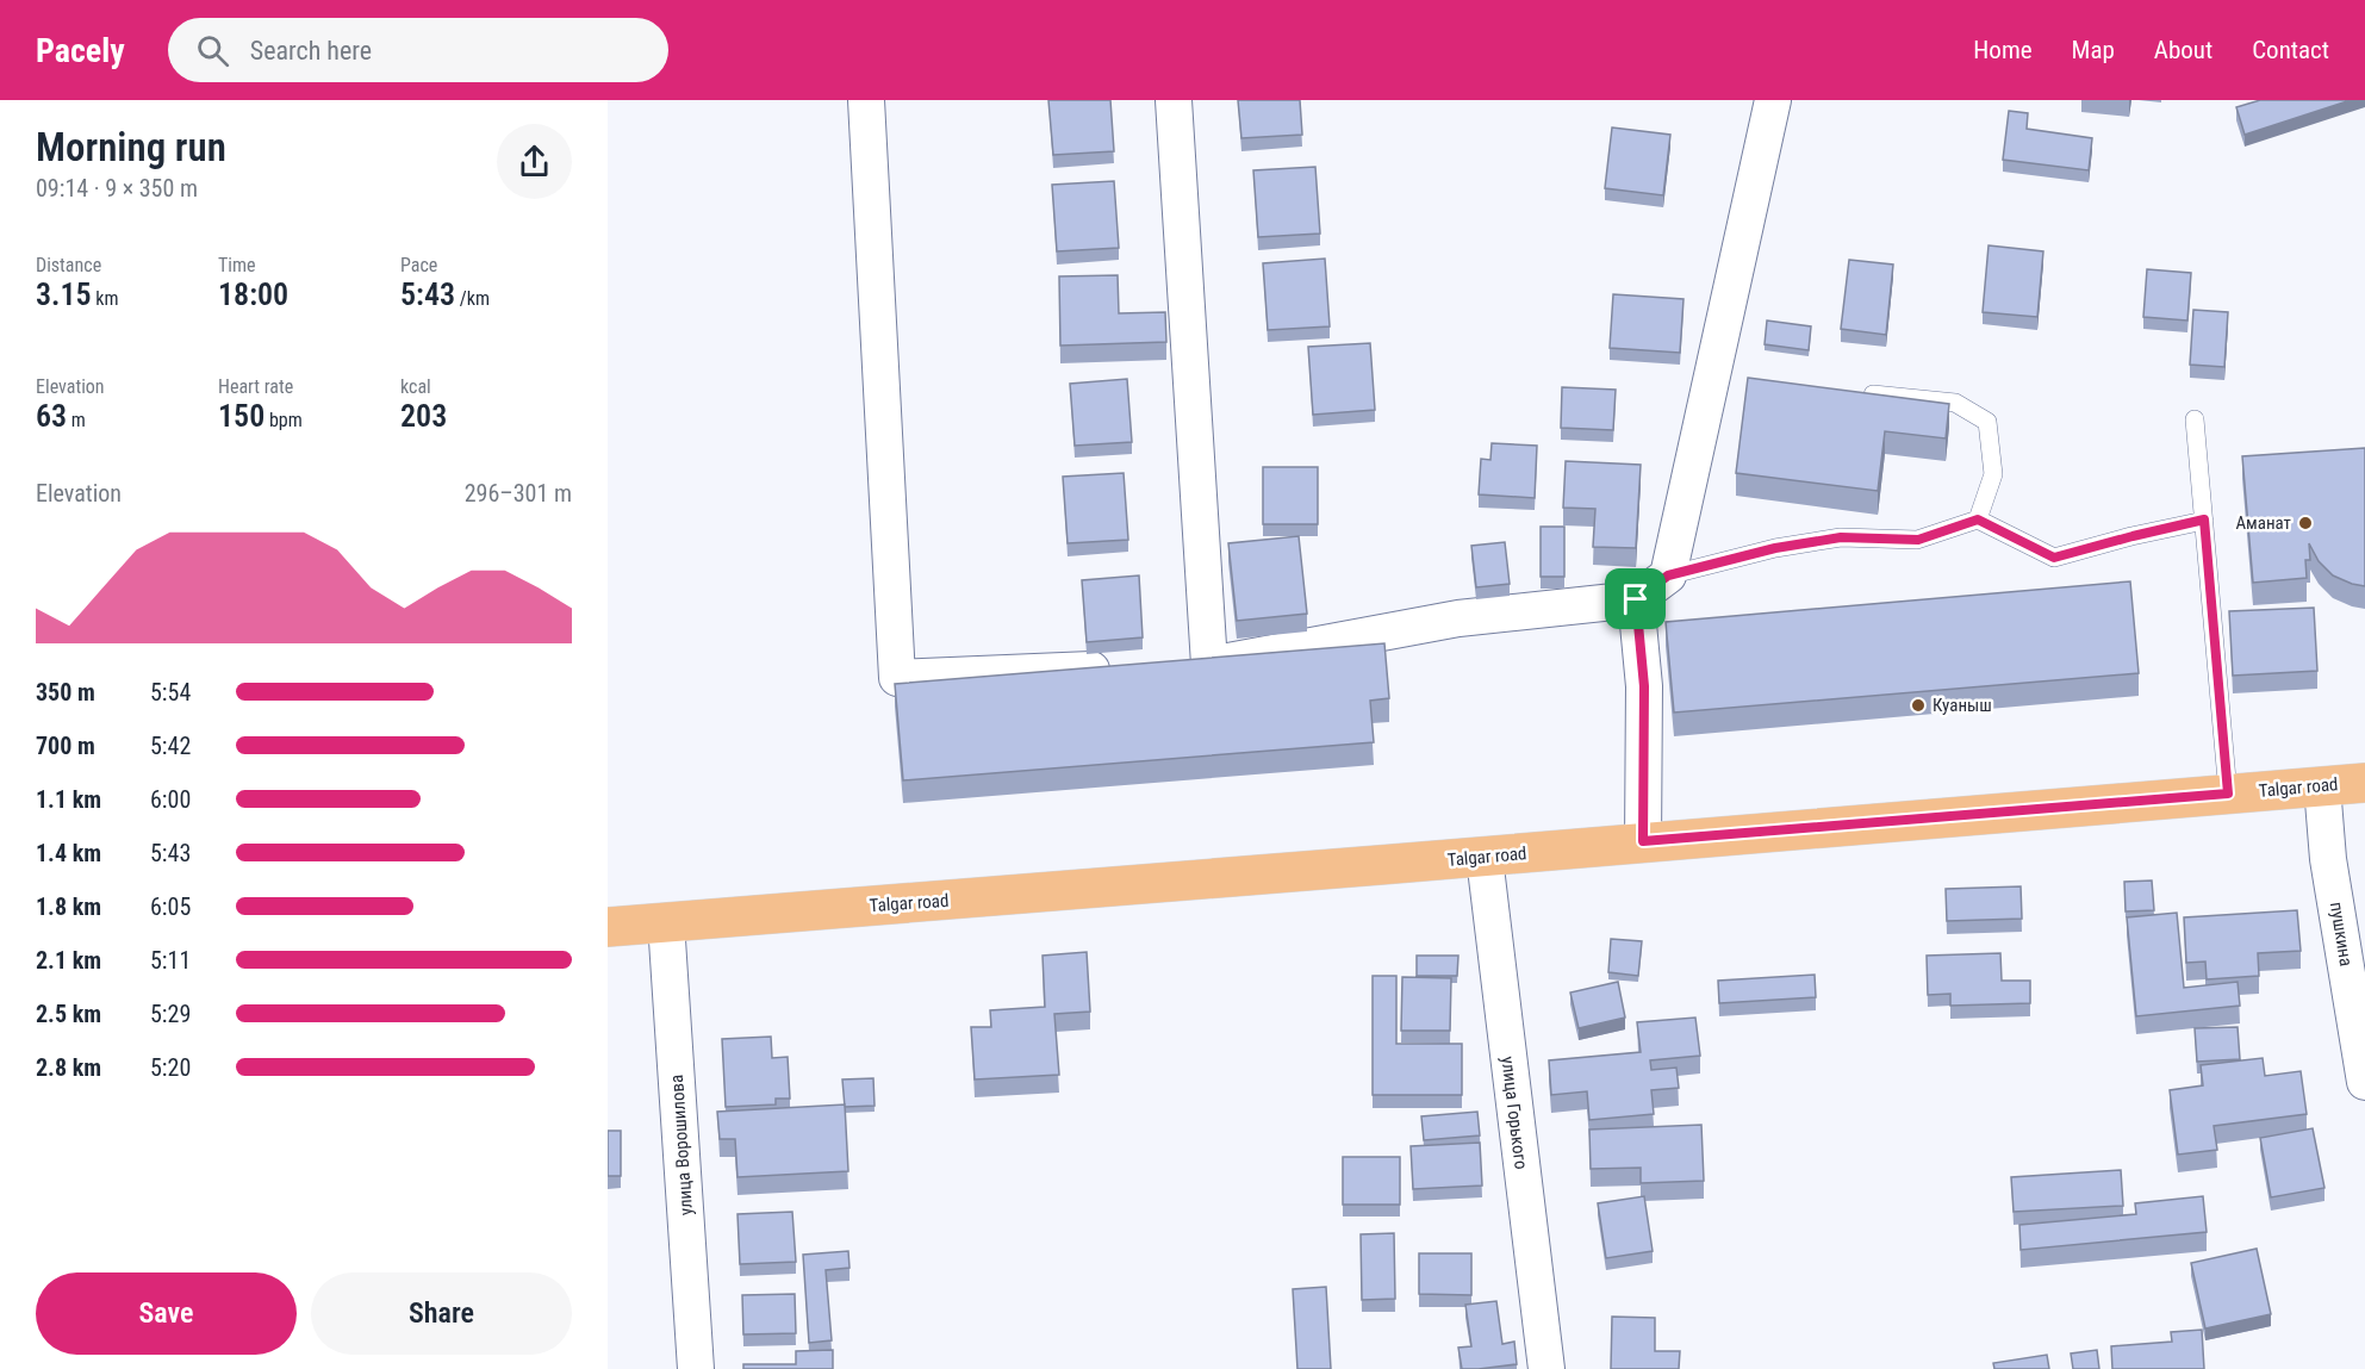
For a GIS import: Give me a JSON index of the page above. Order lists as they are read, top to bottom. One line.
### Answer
{"streets":{"main road":["Talgar road"],"street":["пушкина","улица Горького","улица Ворошилова"]},"crossings":[["Talgar road","пушкина"],["Talgar road","улица Горького"],["Talgar road","улица Ворошилова"]],"places":["Аманат","Куаныш"],"page":{"header":"Pacely","search":"Search here","nav":["Home","Map","About","Contact"],"heading":["Morning run","09:14 · 9 × 350 m"],"stats":[["Distance","3.15 km"],["Time","18:00"],["Pace","5:43 /km"],["Elevation","63 m"],["Heart rate","150 bpm"],["kcal","203"]],"chart":["Elevation","296–301 m"],"list":[{"name":"350 m","note":"5:54"},{"name":"700 m","note":"5:42"},{"name":"1.1 km","note":"6:00"},{"name":"1.4 km","note":"5:43"},{"name":"1.8 km","note":"6:05"},{"name":"2.1 km","note":"5:11"},{"name":"2.5 km","note":"5:29"},{"name":"2.8 km","note":"5:20"}],"buttons":["Save","Share"]}}
